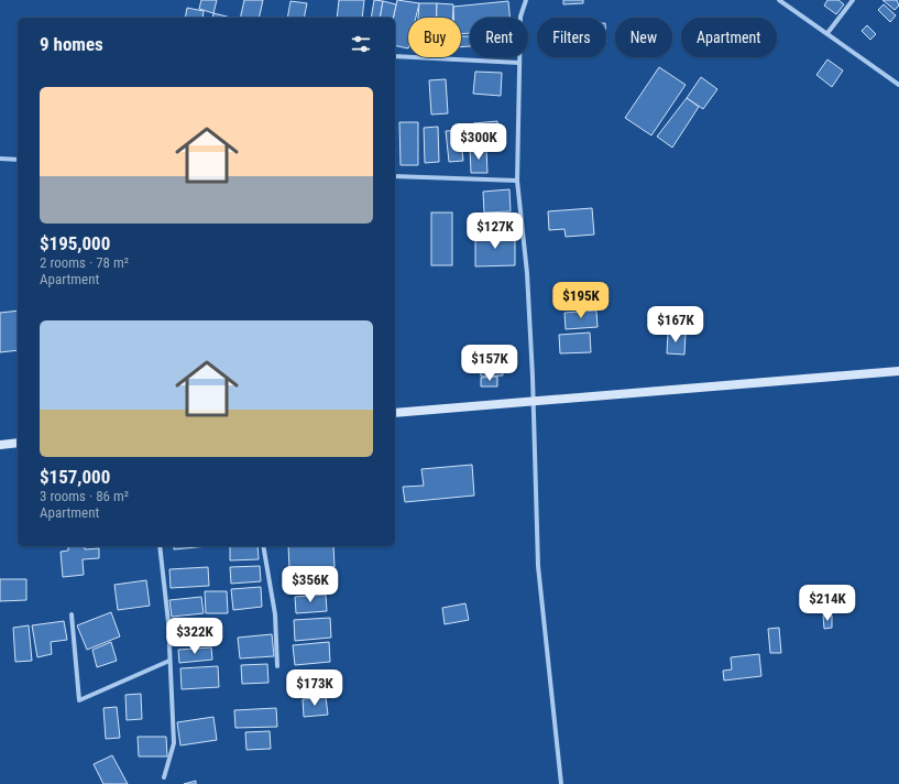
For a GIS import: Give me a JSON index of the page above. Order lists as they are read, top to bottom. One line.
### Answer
{"page":{"chip":["Buy","Rent","Filters","New","Apartment"],"heading":"9 homes","list":[{"name":"$195,000","note":"2 rooms · 78 m² · Apartment"},{"name":"$157,000","note":"3 rooms · 86 m² · Apartment"}],"price":["$300K","$127K","$195K","$167K","$157K","$356K","$214K","$322K","$173K"]}}
